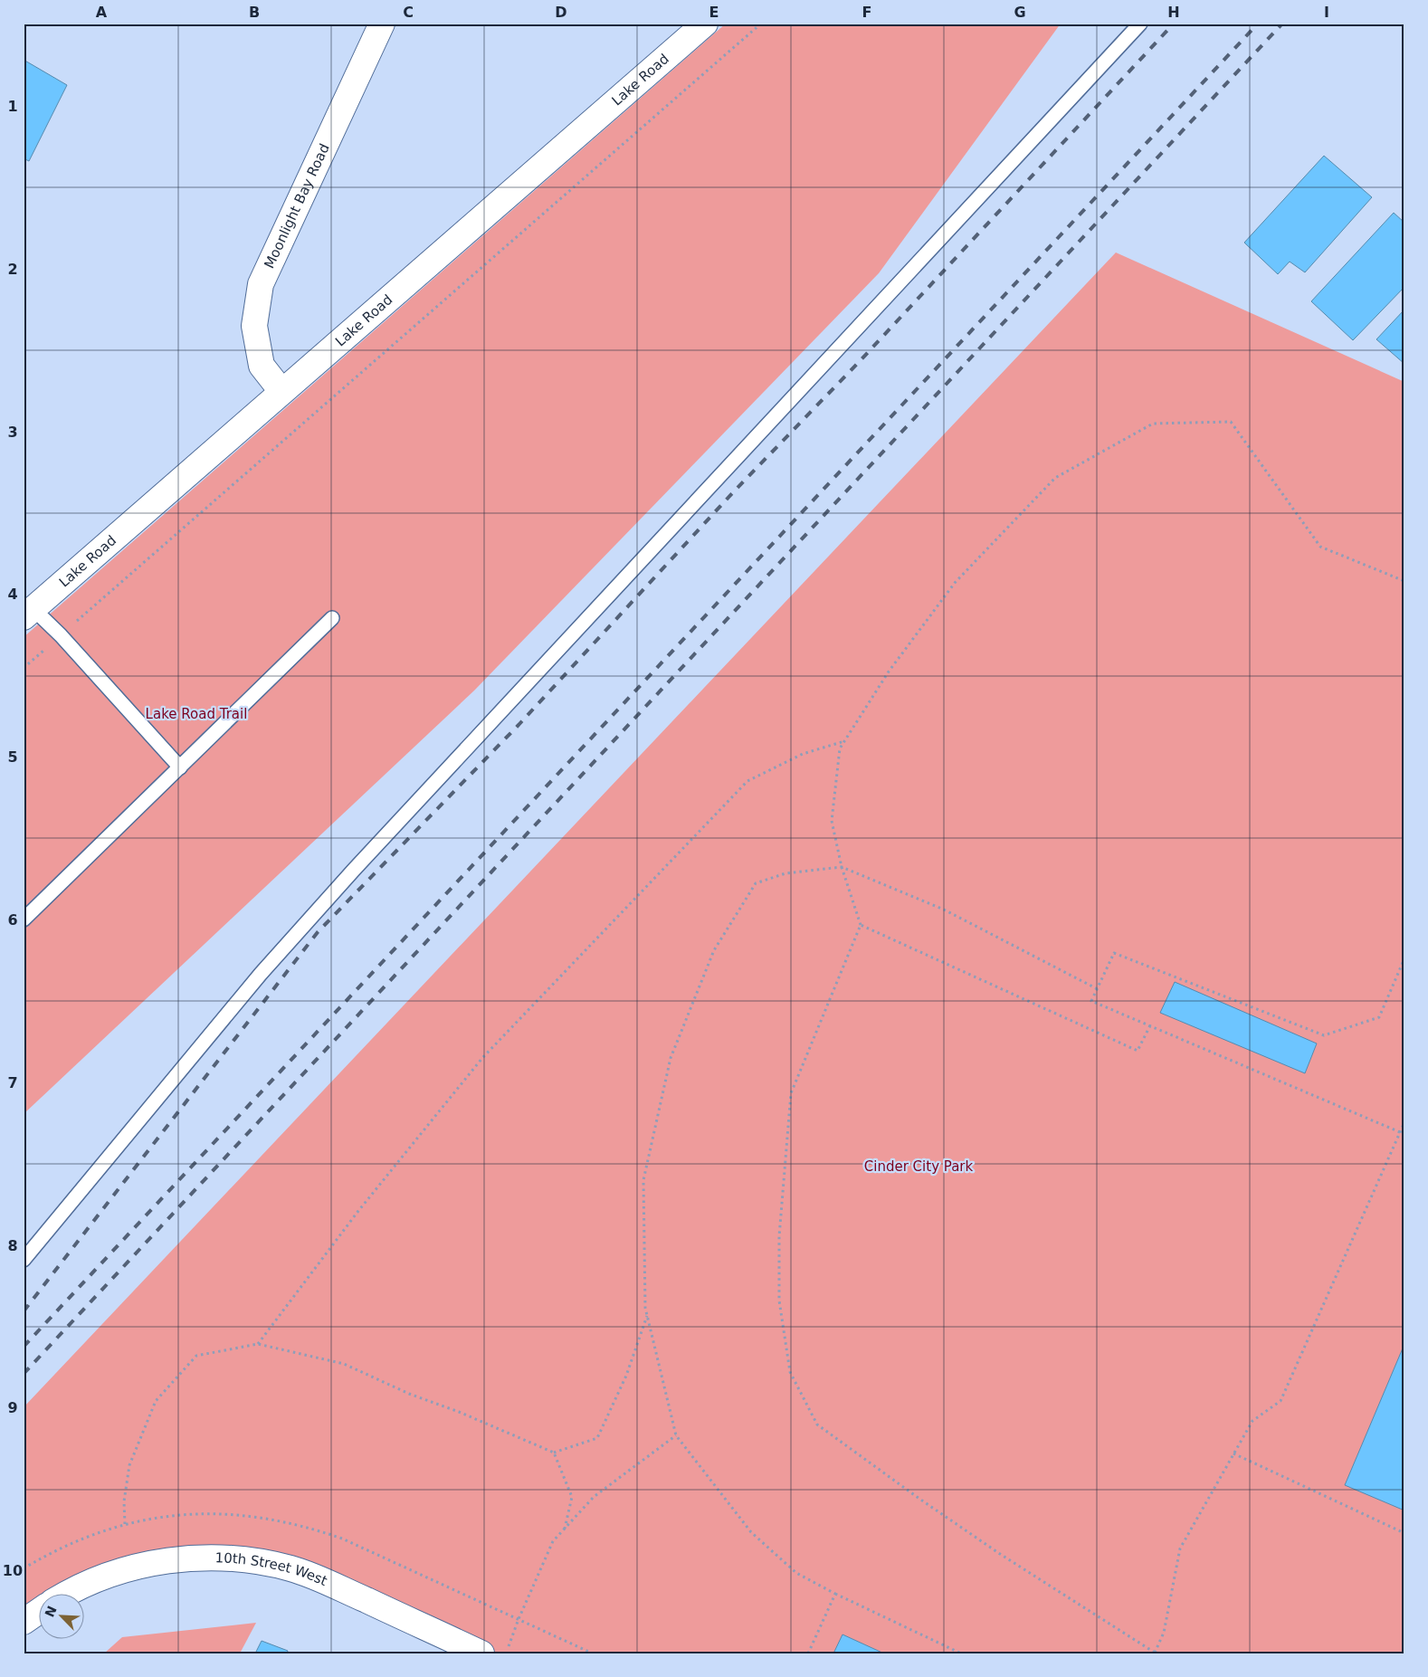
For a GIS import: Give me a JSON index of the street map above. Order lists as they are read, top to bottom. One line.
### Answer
{"streets":{"street":["Lake Road","Moonlight Bay Road","10th Street West"]},"crossings":[["Lake Road","Moonlight Bay Road"]],"parks":["Lake Road Trail","Cinder City Park"],"north":"top left","grid":{"columns":["A","B","C","D","E","F","G","H","I"],"rows":["1","2","3","4","5","6","7","8","9","10"]}}
